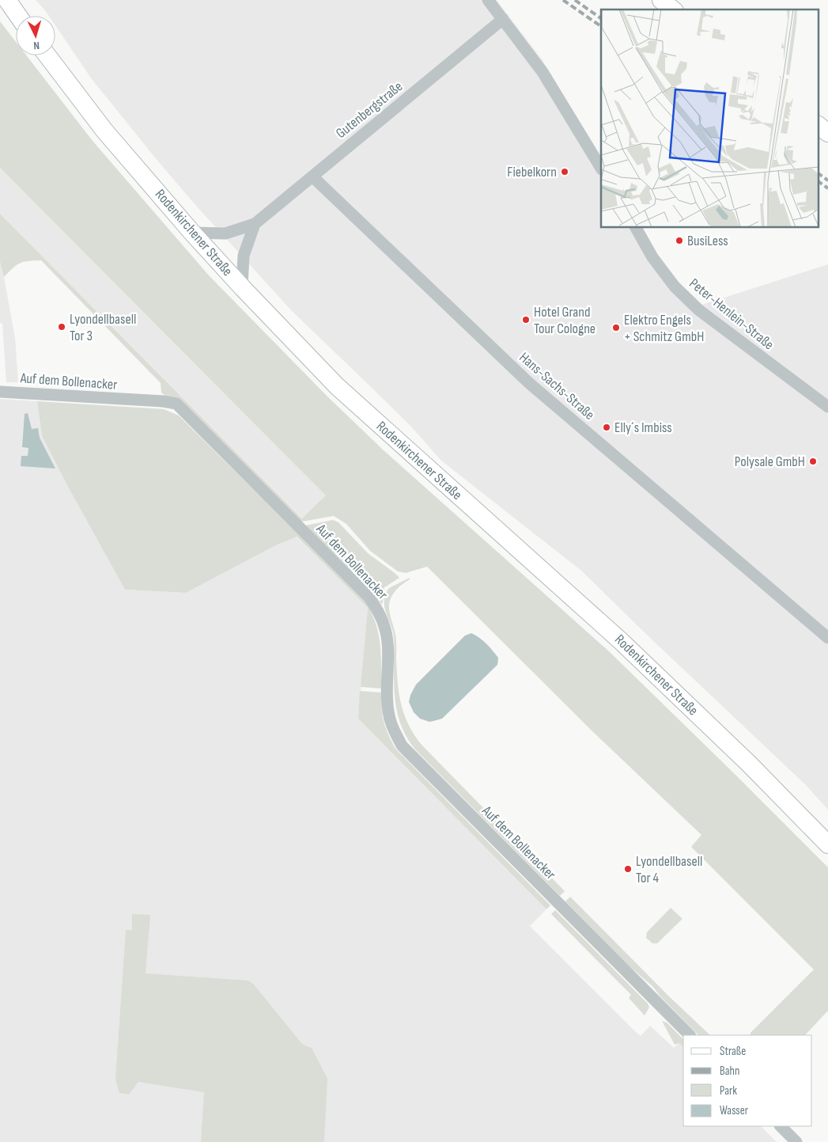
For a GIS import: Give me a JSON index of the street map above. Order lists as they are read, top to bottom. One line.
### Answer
{"streets":{"main road":["Rodenkirchener Straße"],"street":["Gutenbergstraße","Peter-Henlein-Straße","Auf dem Bollenacker","Hans-Sachs-Straße"]},"crossings":[["Gutenbergstraße","Hans-Sachs-Straße"]],"places":["Fiebelkorn","BusiLess","Hotel Grand Tour Cologne","Lyondellbasell Tor 3","Elektro Engels + Schmitz GmbH","Elly´s Imbiss","Polysale GmbH","Lyondellbasell Tor 4"],"legend":["Straße","Bahn","Park","Wasser"],"north":"bottom"}
